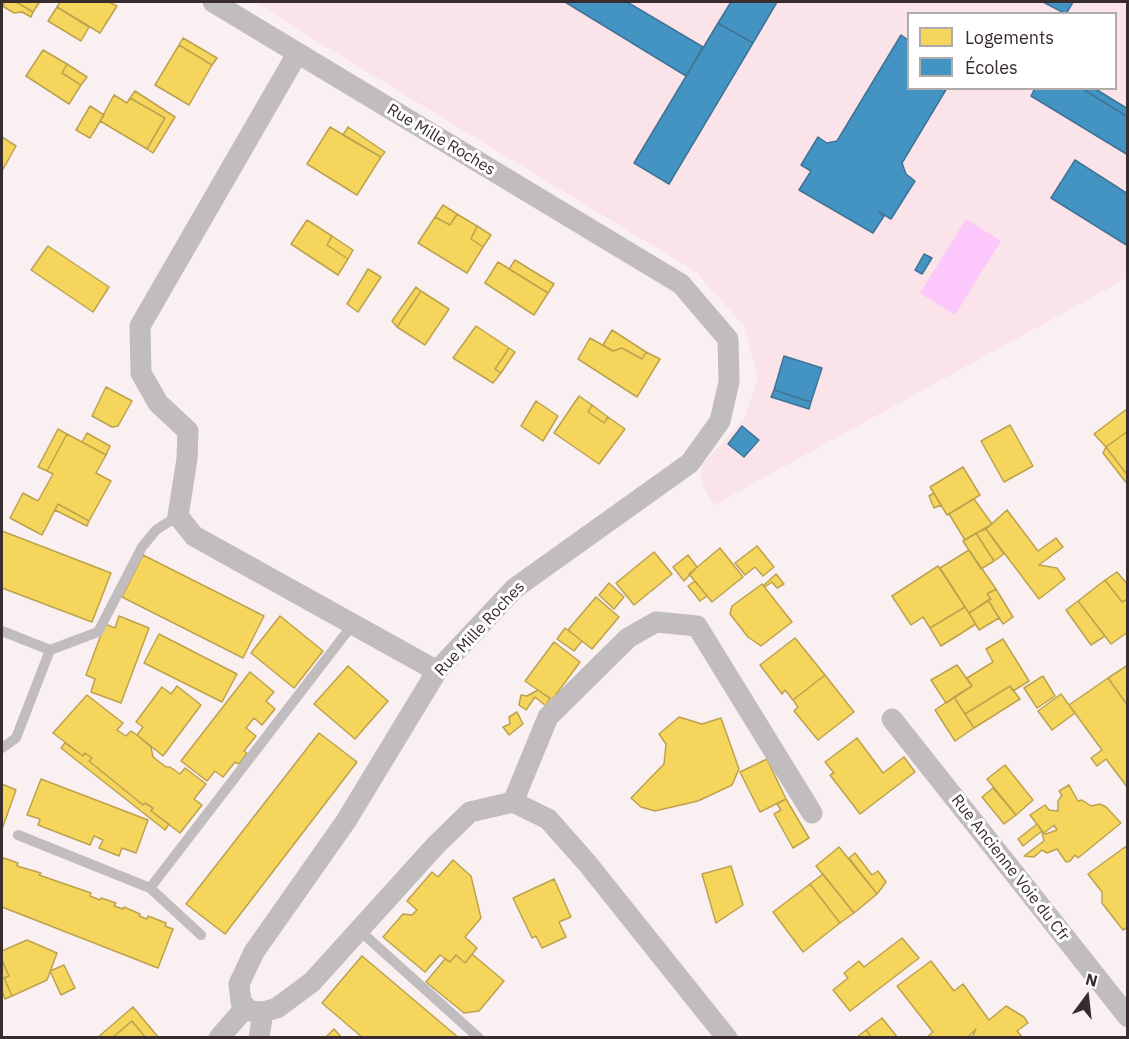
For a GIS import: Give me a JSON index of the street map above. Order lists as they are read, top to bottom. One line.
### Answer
{"streets":{"street":["Rue Mille Roches","Rue Ancienne Voie du Cfr"]},"legend":["Logements","Écoles"],"north":"top"}
